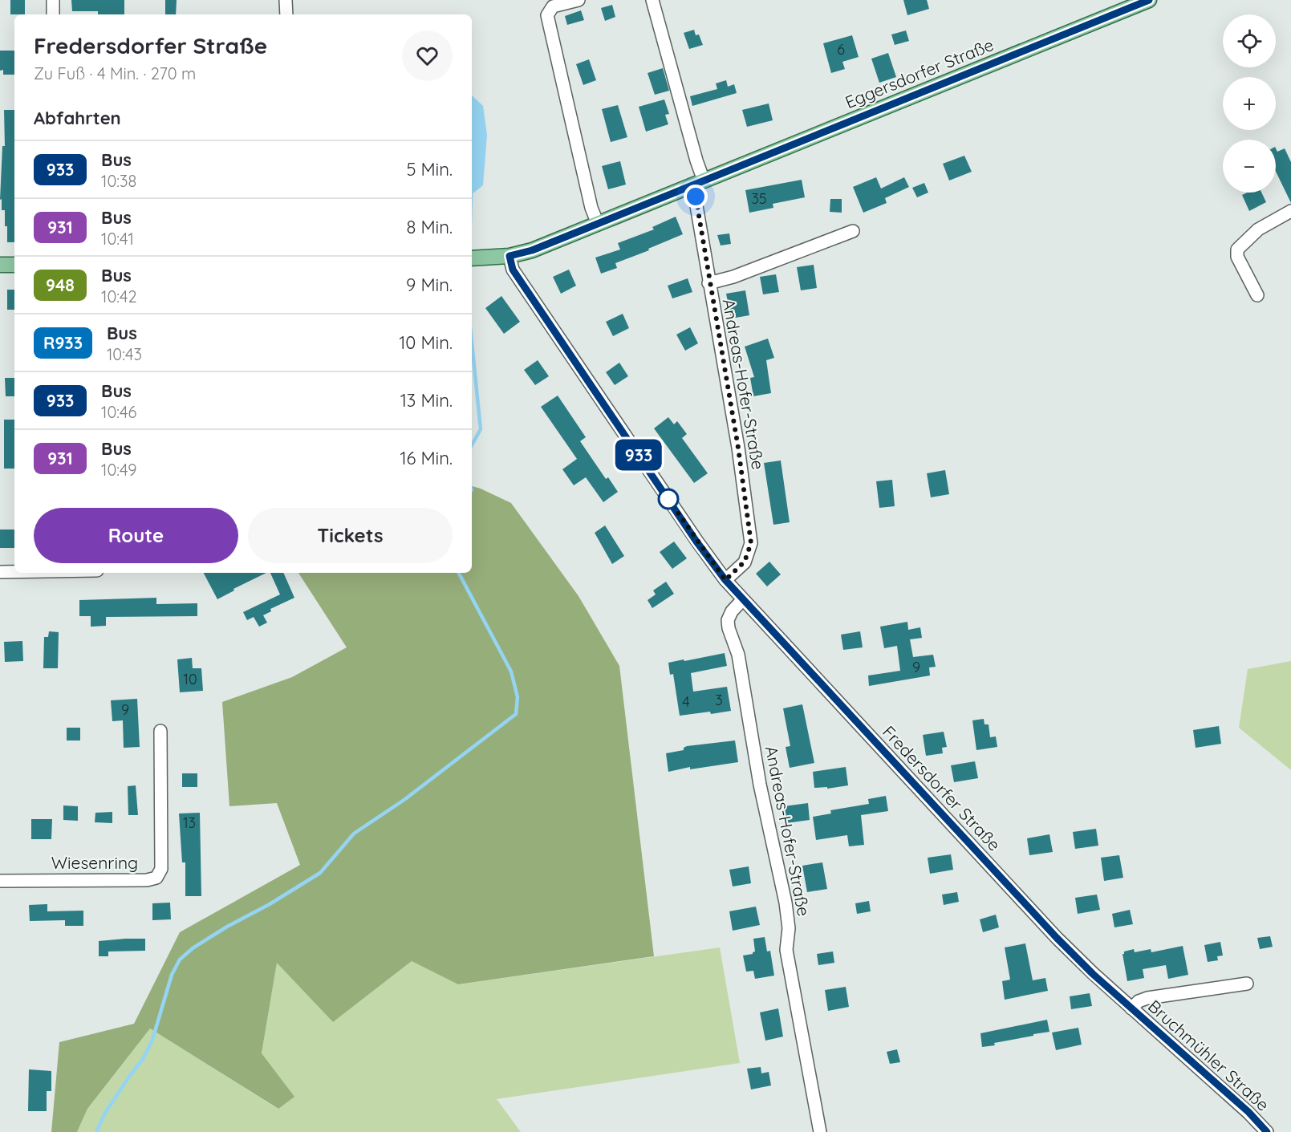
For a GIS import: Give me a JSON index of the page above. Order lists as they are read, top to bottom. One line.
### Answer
{"streets":{"main road":["Eggersdorfer Straße"],"street":["Andreas-Hofer-Straße","Fredersdorfer Straße","Wiesenring","Bruchmühler Straße"]},"crossings":[["Eggersdorfer Straße","Andreas-Hofer-Straße"],["Eggersdorfer Straße","Fredersdorfer Straße"],["Andreas-Hofer-Straße","Fredersdorfer Straße"],["Fredersdorfer Straße","Bruchmühler Straße"]],"lines":["bus line 933"],"house_numbers":["6","35","9","10","3","4","9","13"],"page":{"on_map":"933","map_buttons":["+","−"],"heading":[["Fredersdorfer Straße","Zu Fuß · 4 Min. · 270 m"],"Abfahrten"],"list":[{"mark":"933","name":"Bus","note":"10:38","value":"5 Min."},{"mark":"931","name":"Bus","note":"10:41","value":"8 Min."},{"mark":"948","name":"Bus","note":"10:42","value":"9 Min."},{"mark":"R933","name":"Bus","note":"10:43","value":"10 Min."},{"mark":"933","name":"Bus","note":"10:46","value":"13 Min."},{"mark":"931","name":"Bus","note":"10:49","value":"16 Min."}],"buttons":["Route","Tickets"]}}
